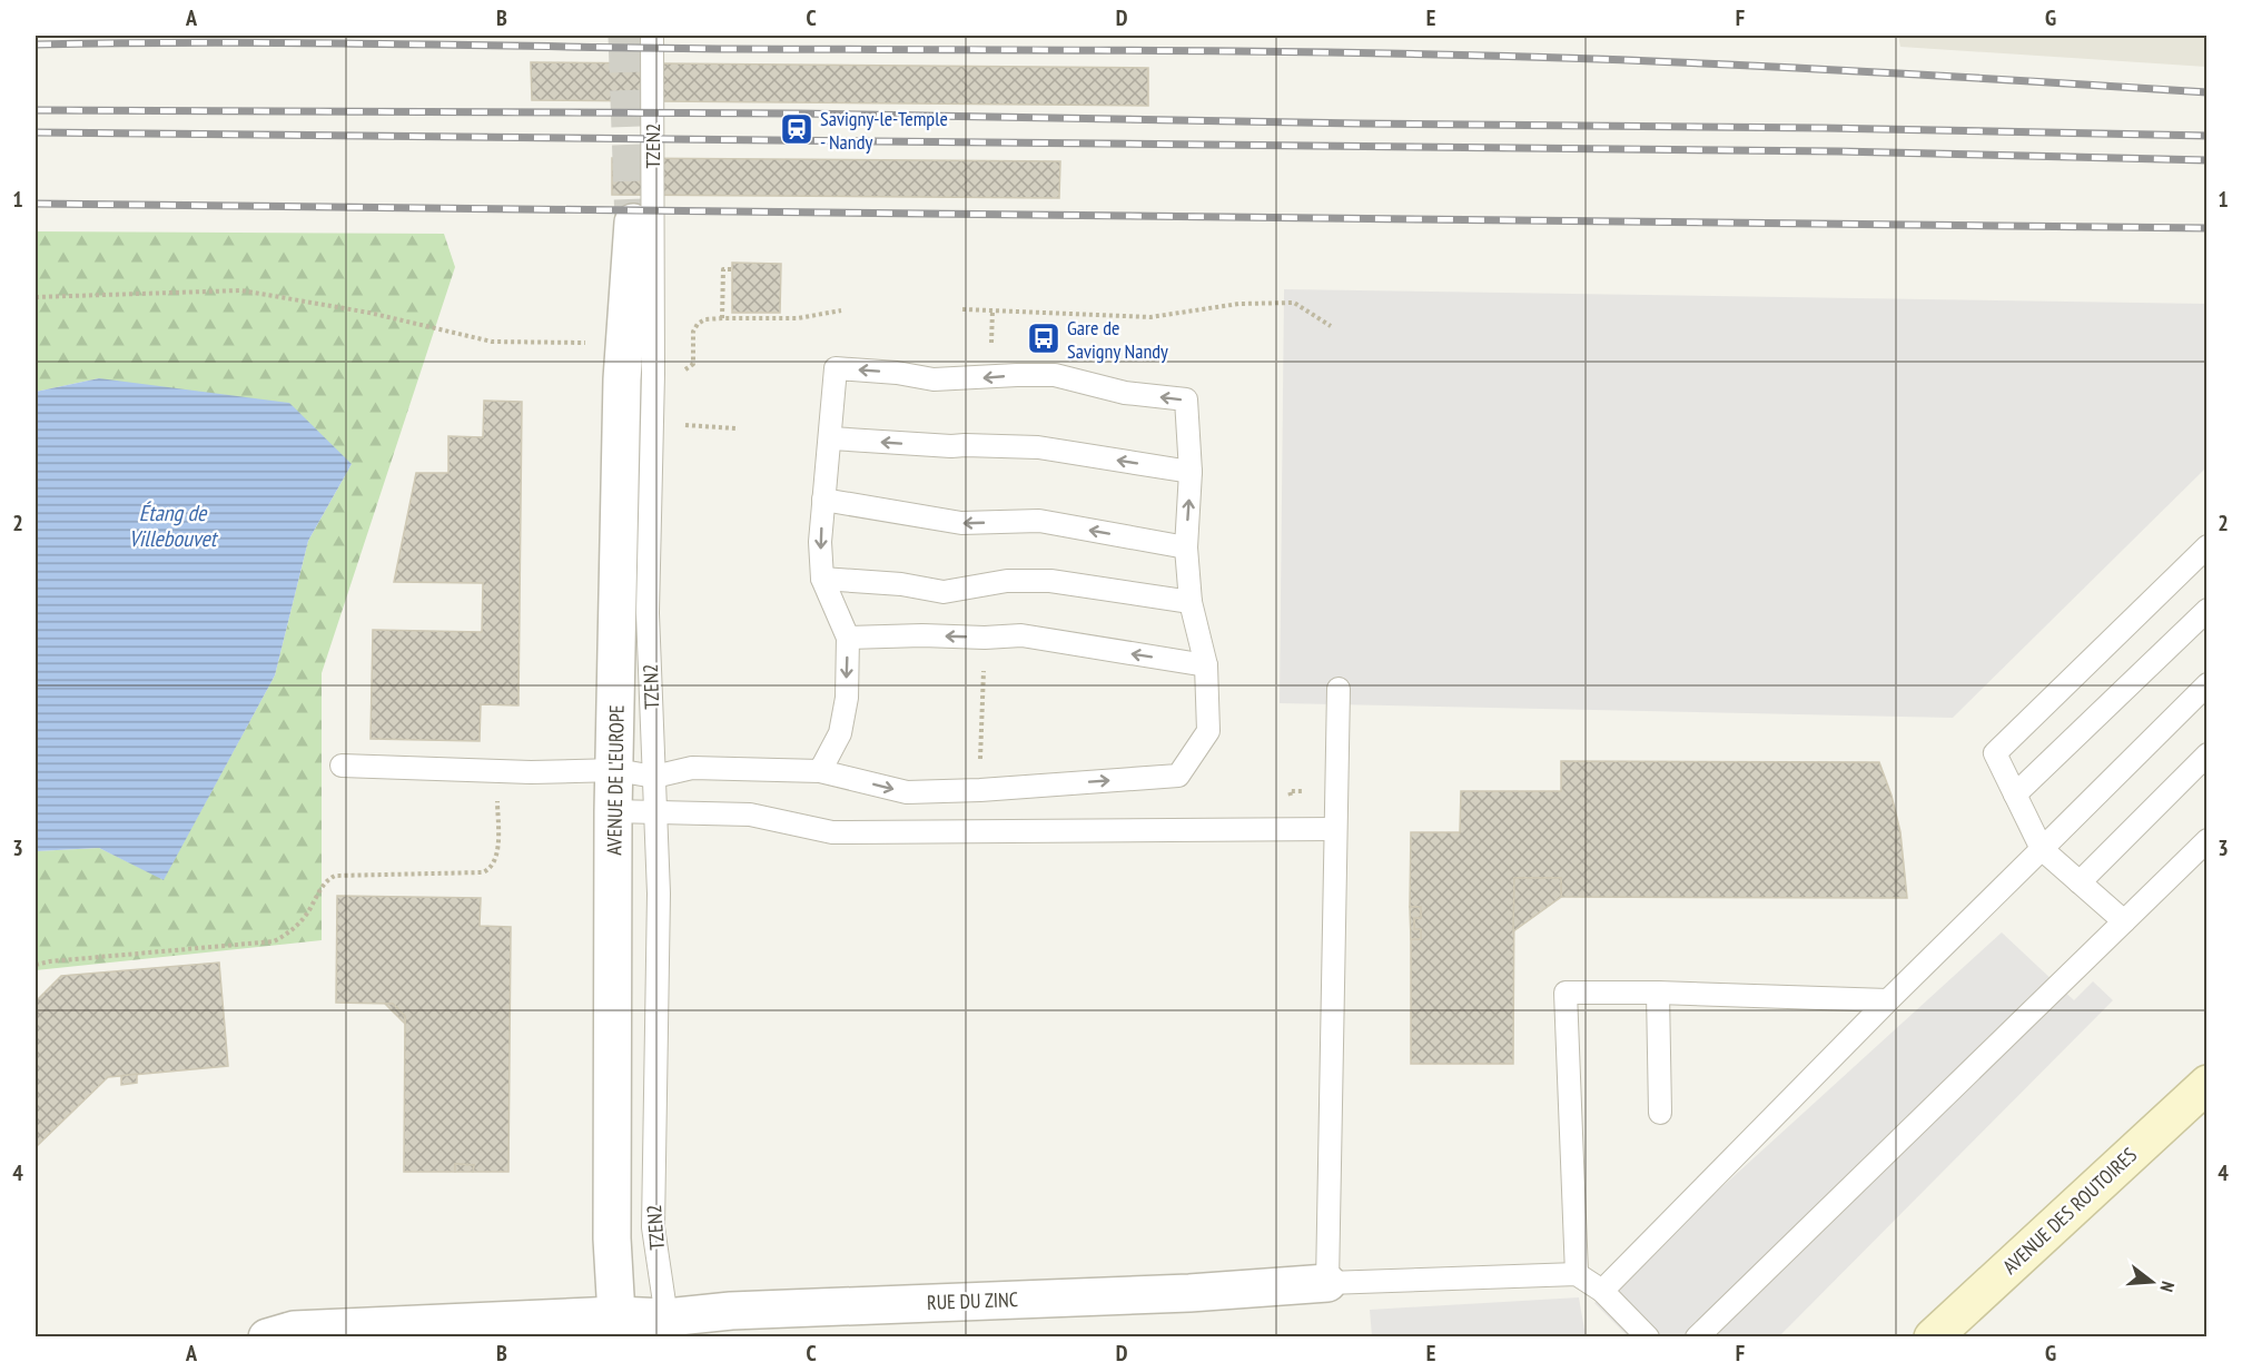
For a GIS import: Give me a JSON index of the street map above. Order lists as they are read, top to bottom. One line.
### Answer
{"streets":{"street":["AVENUE DE L'EUROPE","AVENUE DES ROUTOIRES","RUE DU ZINC"],"lane":["TZEN2"]},"crossings":[["TZEN2","RUE DU ZINC"],["AVENUE DE L'EUROPE","RUE DU ZINC"]],"water":["Étang de Villebouvet"],"places":{"station":["Savigny-le-Temple - Nandy"],"bus stop":["Gare de Savigny Nandy"]},"north":"right","grid":{"columns":["A","B","C","D","E","F","G"],"rows":["1","2","3","4"]}}
